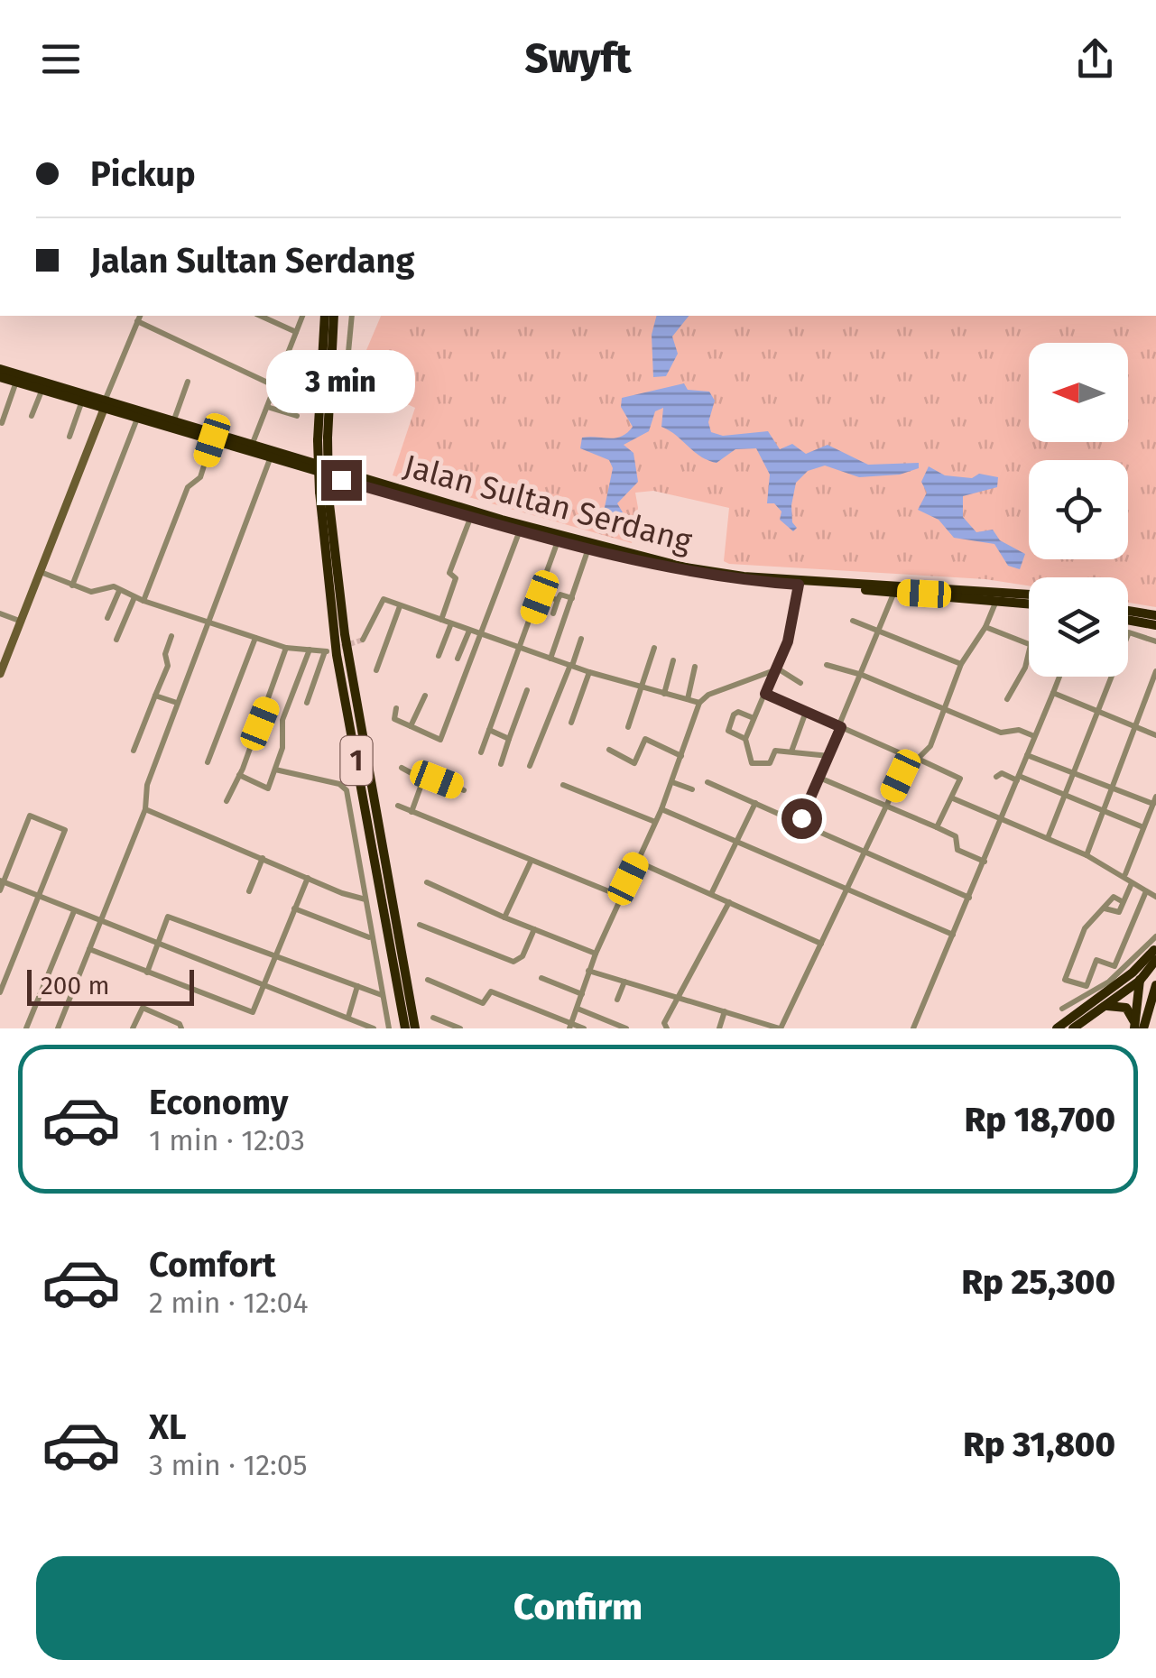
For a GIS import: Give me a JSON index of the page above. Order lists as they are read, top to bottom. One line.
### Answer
{"streets":{"highway":["Jalan Sultan Serdang","1"]},"scale_bar":"200 m","north":"left","page":{"header":"Swyft","banner":["Pickup","Jalan Sultan Serdang"],"bubble":"3 min","scale":"200 m","list":[{"name":"Economy","note":"1 min · 12:03","value":"Rp 18,700"},{"name":"Comfort","note":"2 min · 12:04","value":"Rp 25,300"},{"name":"XL","note":"3 min · 12:05","value":"Rp 31,800"}],"buttons":"Confirm"}}
